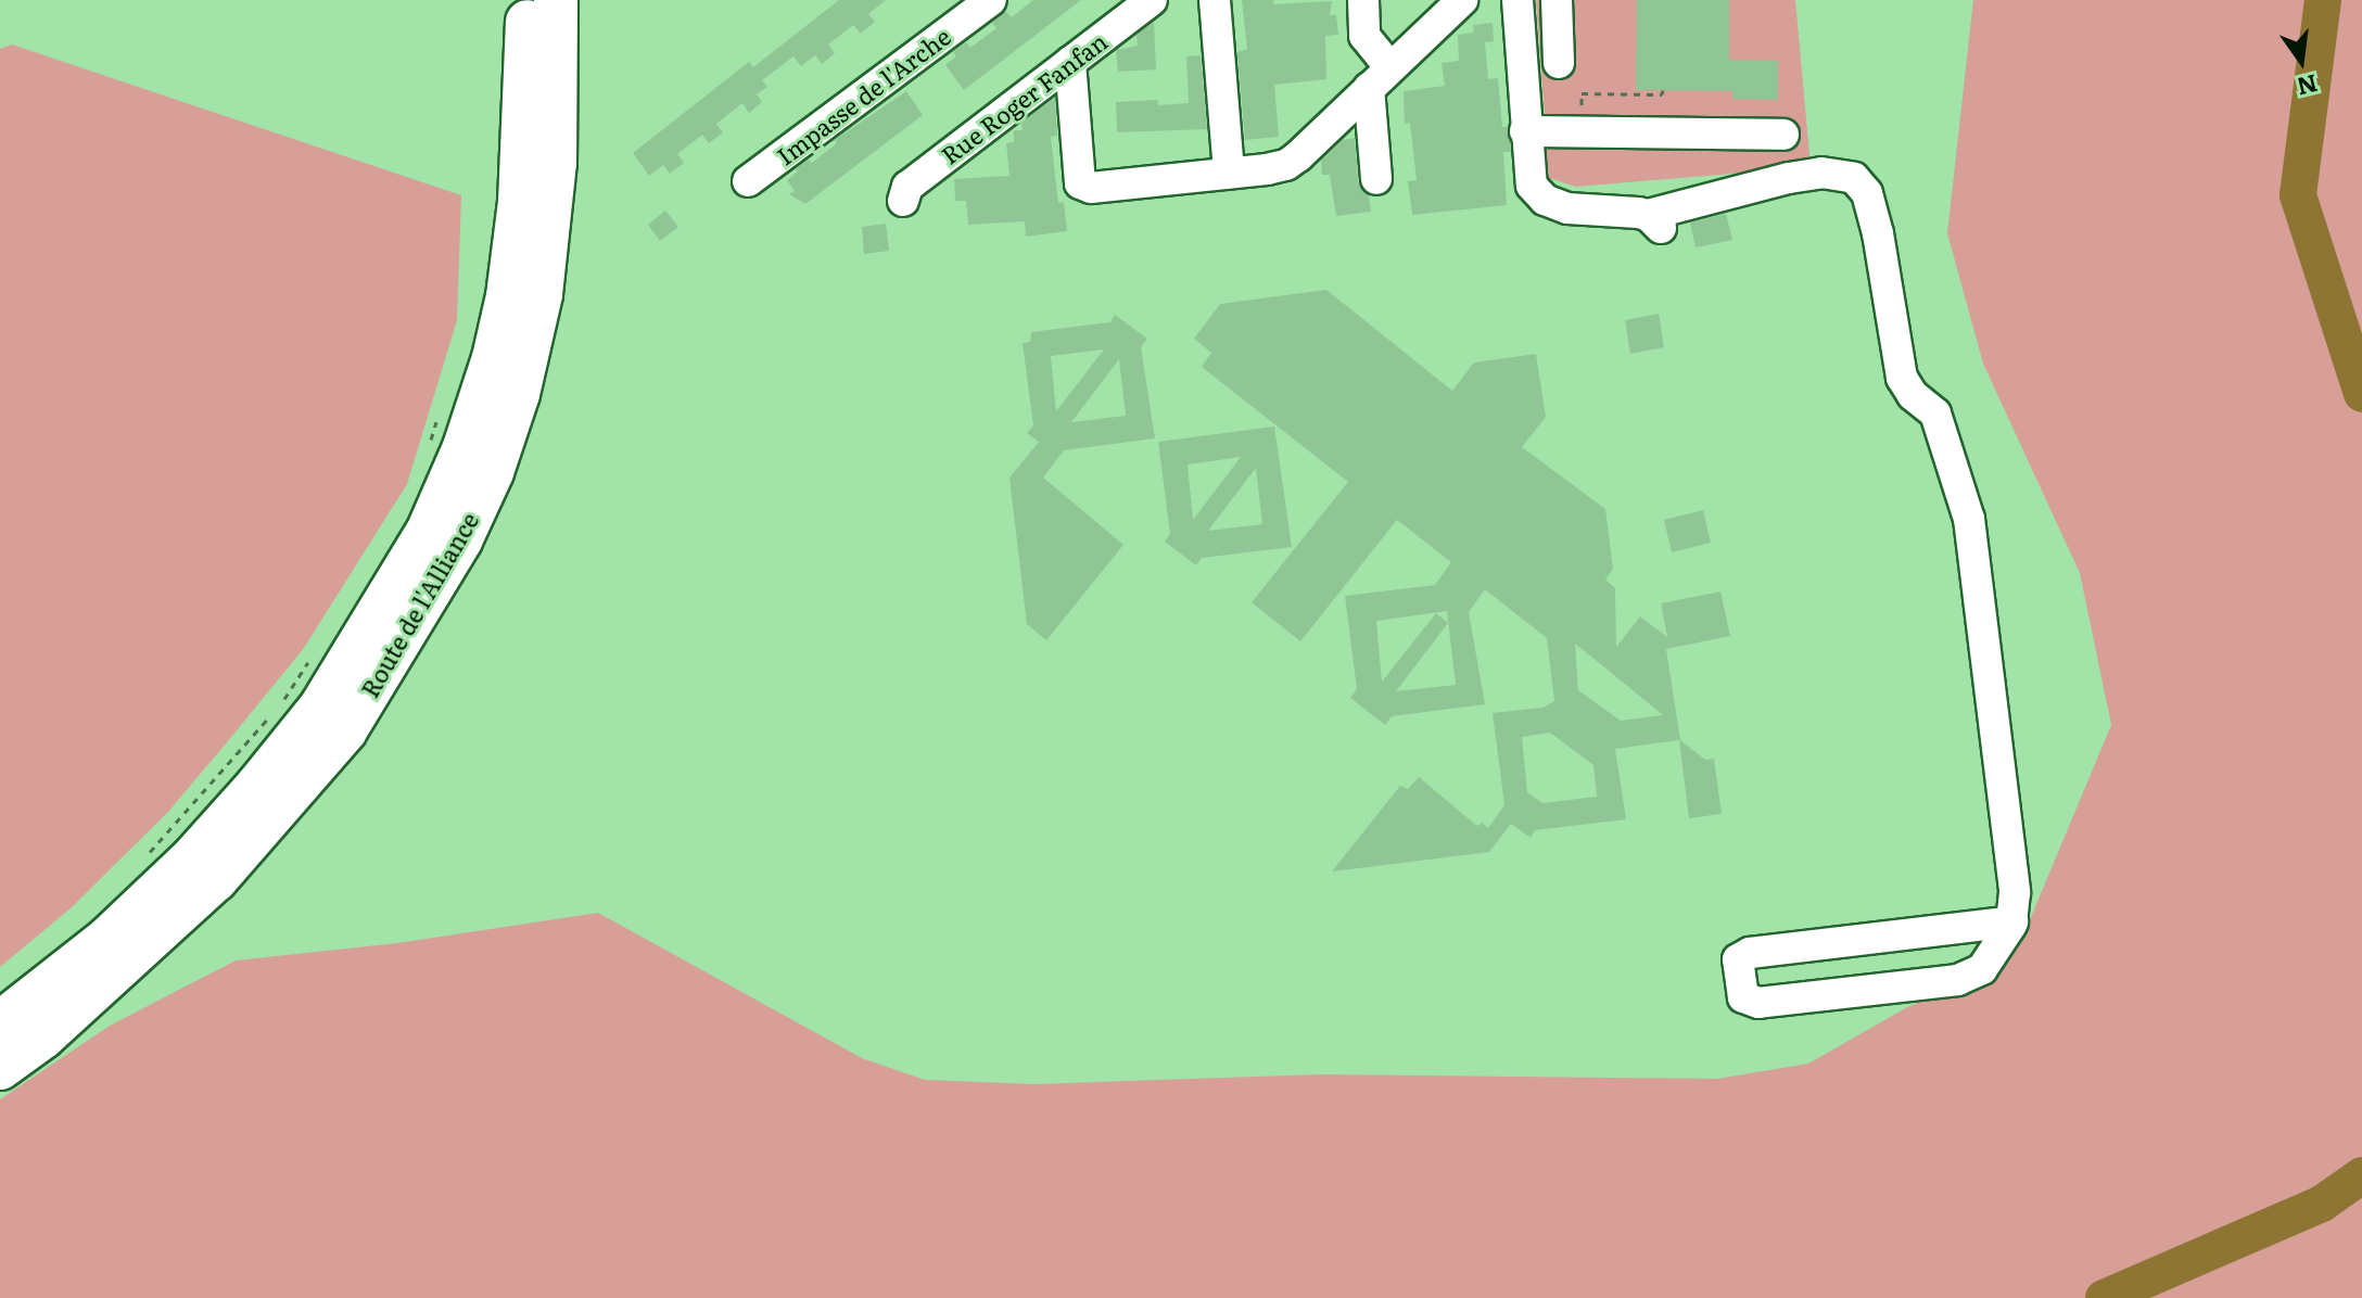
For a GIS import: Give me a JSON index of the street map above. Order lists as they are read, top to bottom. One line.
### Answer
{"streets":{"highway":["Route de l'Alliance"],"street":["Impasse de l'Arche","Rue Roger Fanfan"]},"north":"bottom"}
